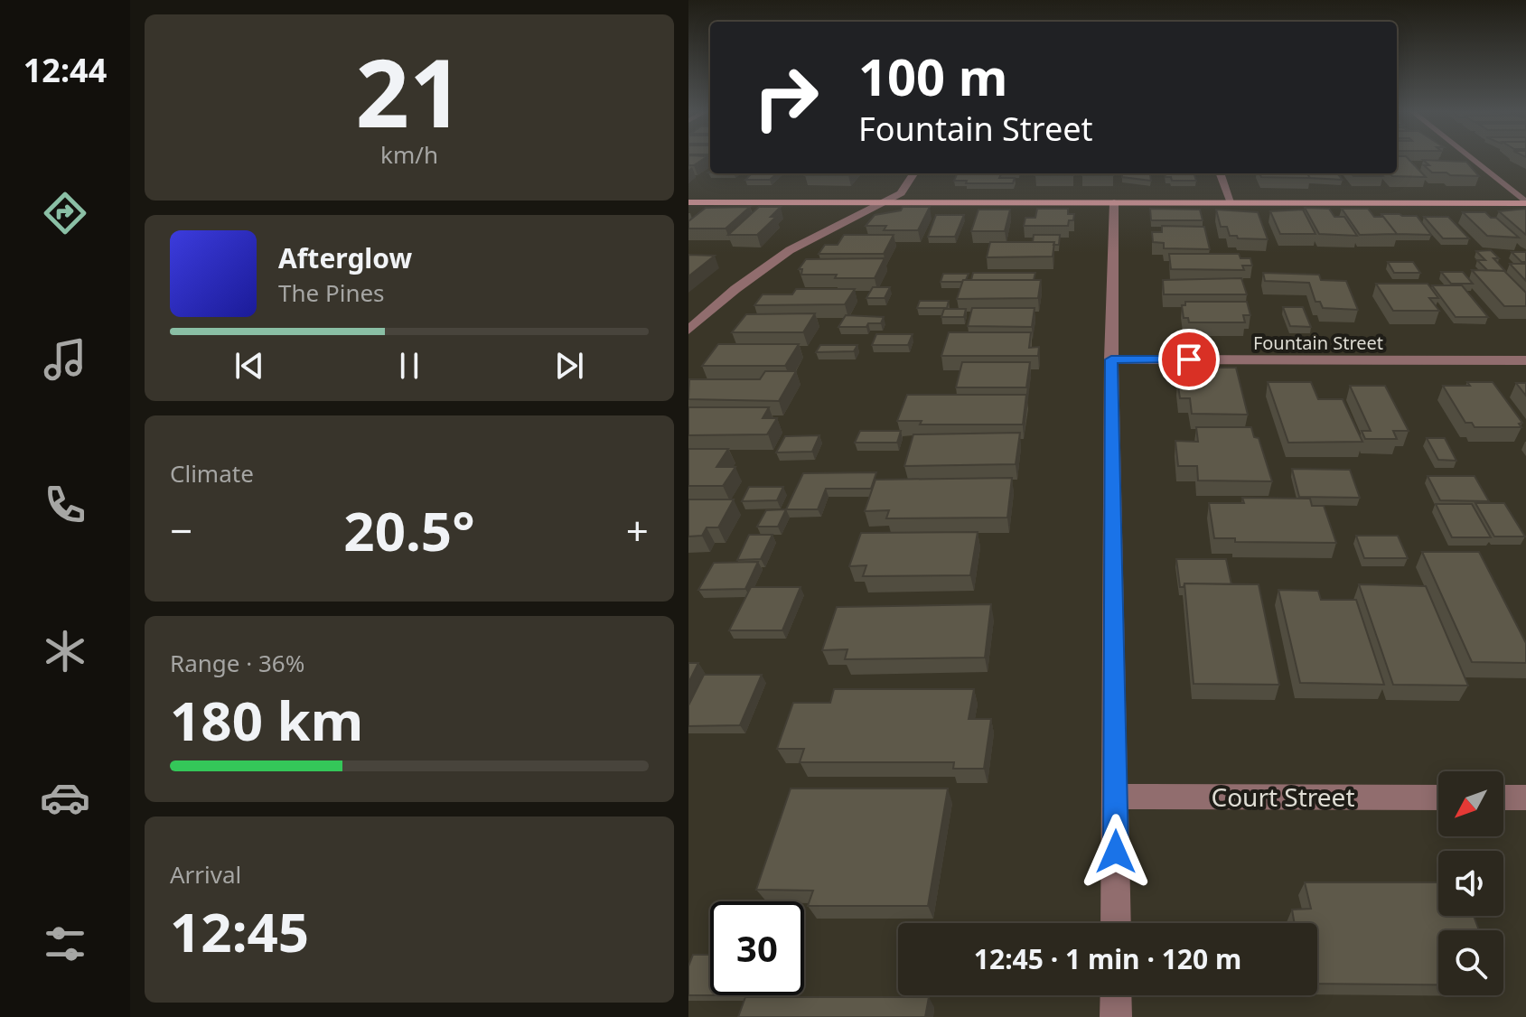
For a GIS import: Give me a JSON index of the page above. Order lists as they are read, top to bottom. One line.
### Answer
{"streets":{"street":["Fountain Street","Court Street"]},"north":"bottom left","page":{"tabs":"12:44","tile":[["21","km/h"],"Climate",["Range · 36%","180 km"],["Arrival","12:45"]],"turn":["100 m","Fountain Street"],"song":["Afterglow","The Pines"],"heat":["−","20.5°","+"],"limit":"30","trip":"12:45 · 1 min · 120 m"}}
